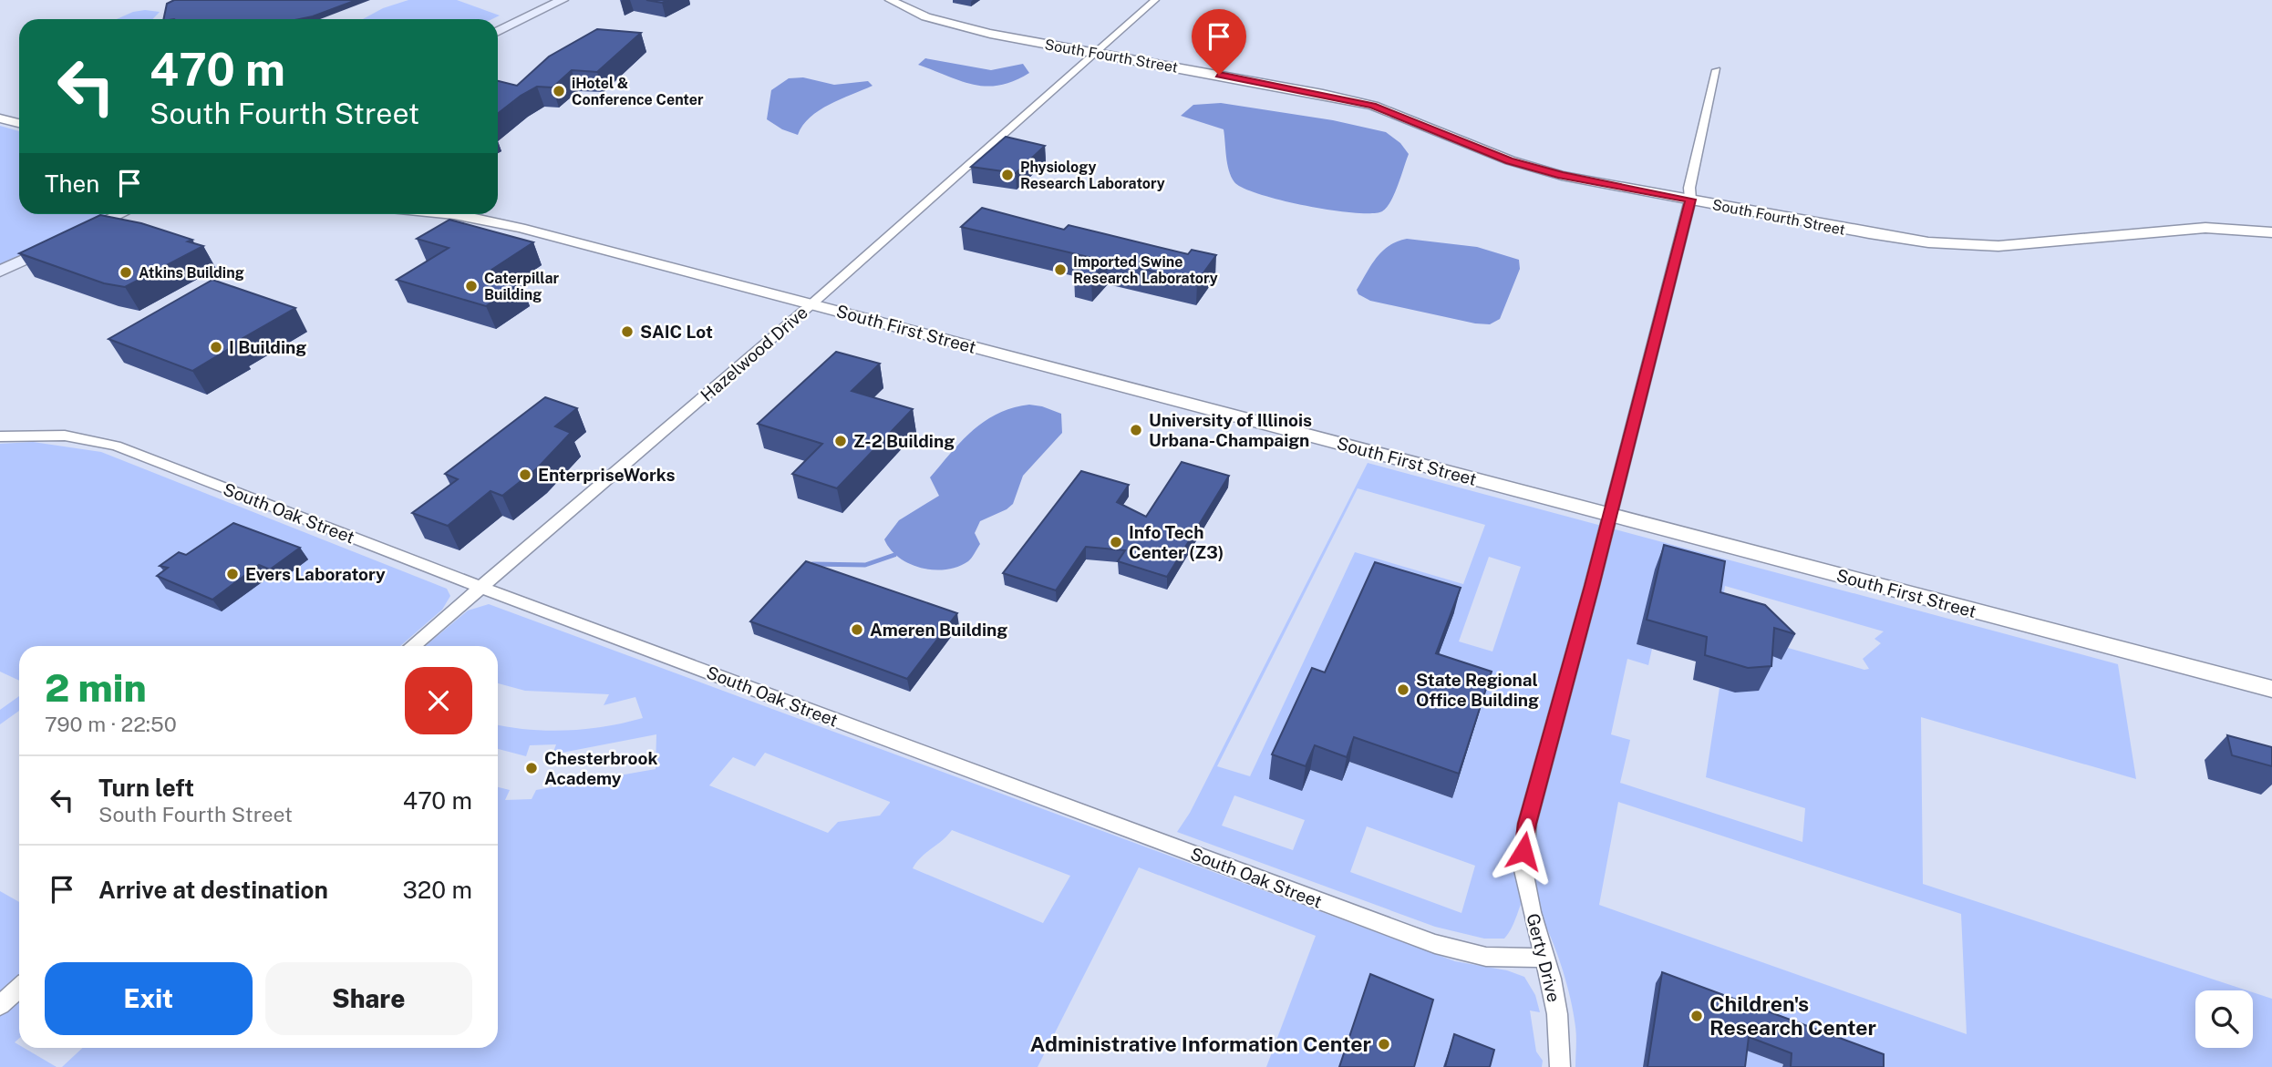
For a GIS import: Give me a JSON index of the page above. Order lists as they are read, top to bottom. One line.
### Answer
{"streets":{"street":["South Fourth Street","South First Street","Hazelwood Drive","South Oak Street","Gerty Drive"]},"crossings":[["South Fourth Street","Hazelwood Drive"],["South Fourth Street","Gerty Drive"],["South First Street","Hazelwood Drive"],["South First Street","Gerty Drive"],["Hazelwood Drive","South Oak Street"],["South Oak Street","Gerty Drive"]],"places":["iHotel & Conference Center","Physiology Research Laboratory","Imported Swine Research Laboratory","Atkins Building","Caterpillar Building","SAIC Lot","I Building","University of Illinois Urbana-Champaign","Z-2 Building","EnterpriseWorks","Info Tech Center (Z3)","Evers Laboratory","Ameren Building","State Regional Office Building","Chesterbrook Academy","Children's Research Center","Administrative Information Center"],"page":{"turn":["470 m","South Fourth Street"],"then":"Then","heading":["2 min","790 m · 22:50"],"list":[{"name":"Turn left","note":"South Fourth Street","value":"470 m"},{"name":"Arrive at destination","value":"320 m"}],"buttons":["Exit","Share"]}}
